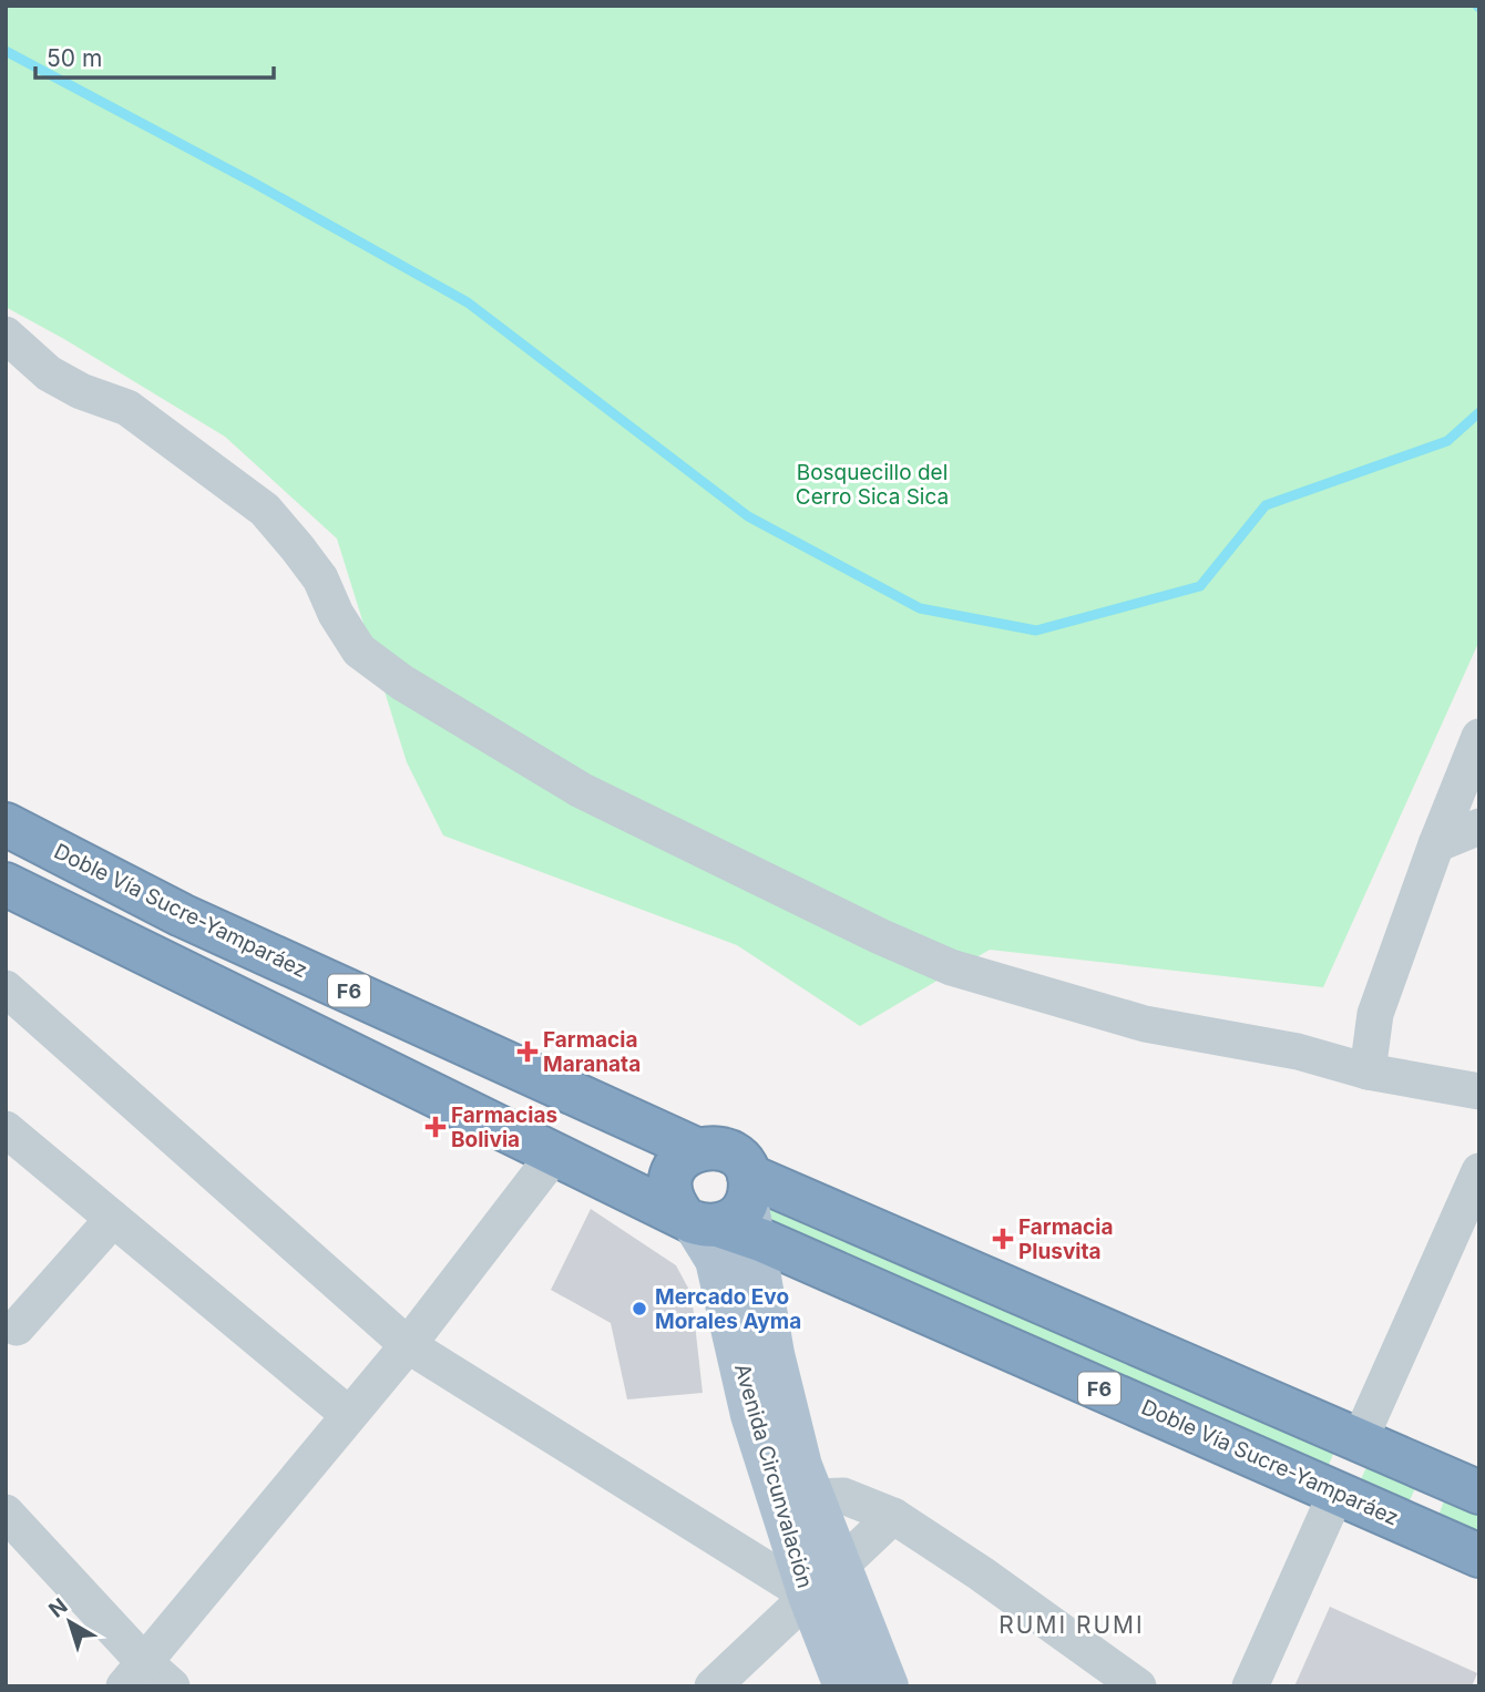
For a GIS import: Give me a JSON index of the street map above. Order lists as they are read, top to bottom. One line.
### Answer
{"streets":{"highway":["Doble Vía Sucre-Yamparáez","F6"],"main road":["Avenida Circunvalación"]},"crossings":[["Doble Vía Sucre-Yamparáez","Avenida Circunvalación"]],"districts":["RUMI RUMI"],"parks":["Bosquecillo del Cerro Sica Sica"],"places":{"health":["Farmacia Maranata","Farmacias Bolivia","Farmacia Plusvita"],"other":["Mercado Evo Morales Ayma"]},"scale_bar":"50 m","north":"top left"}
